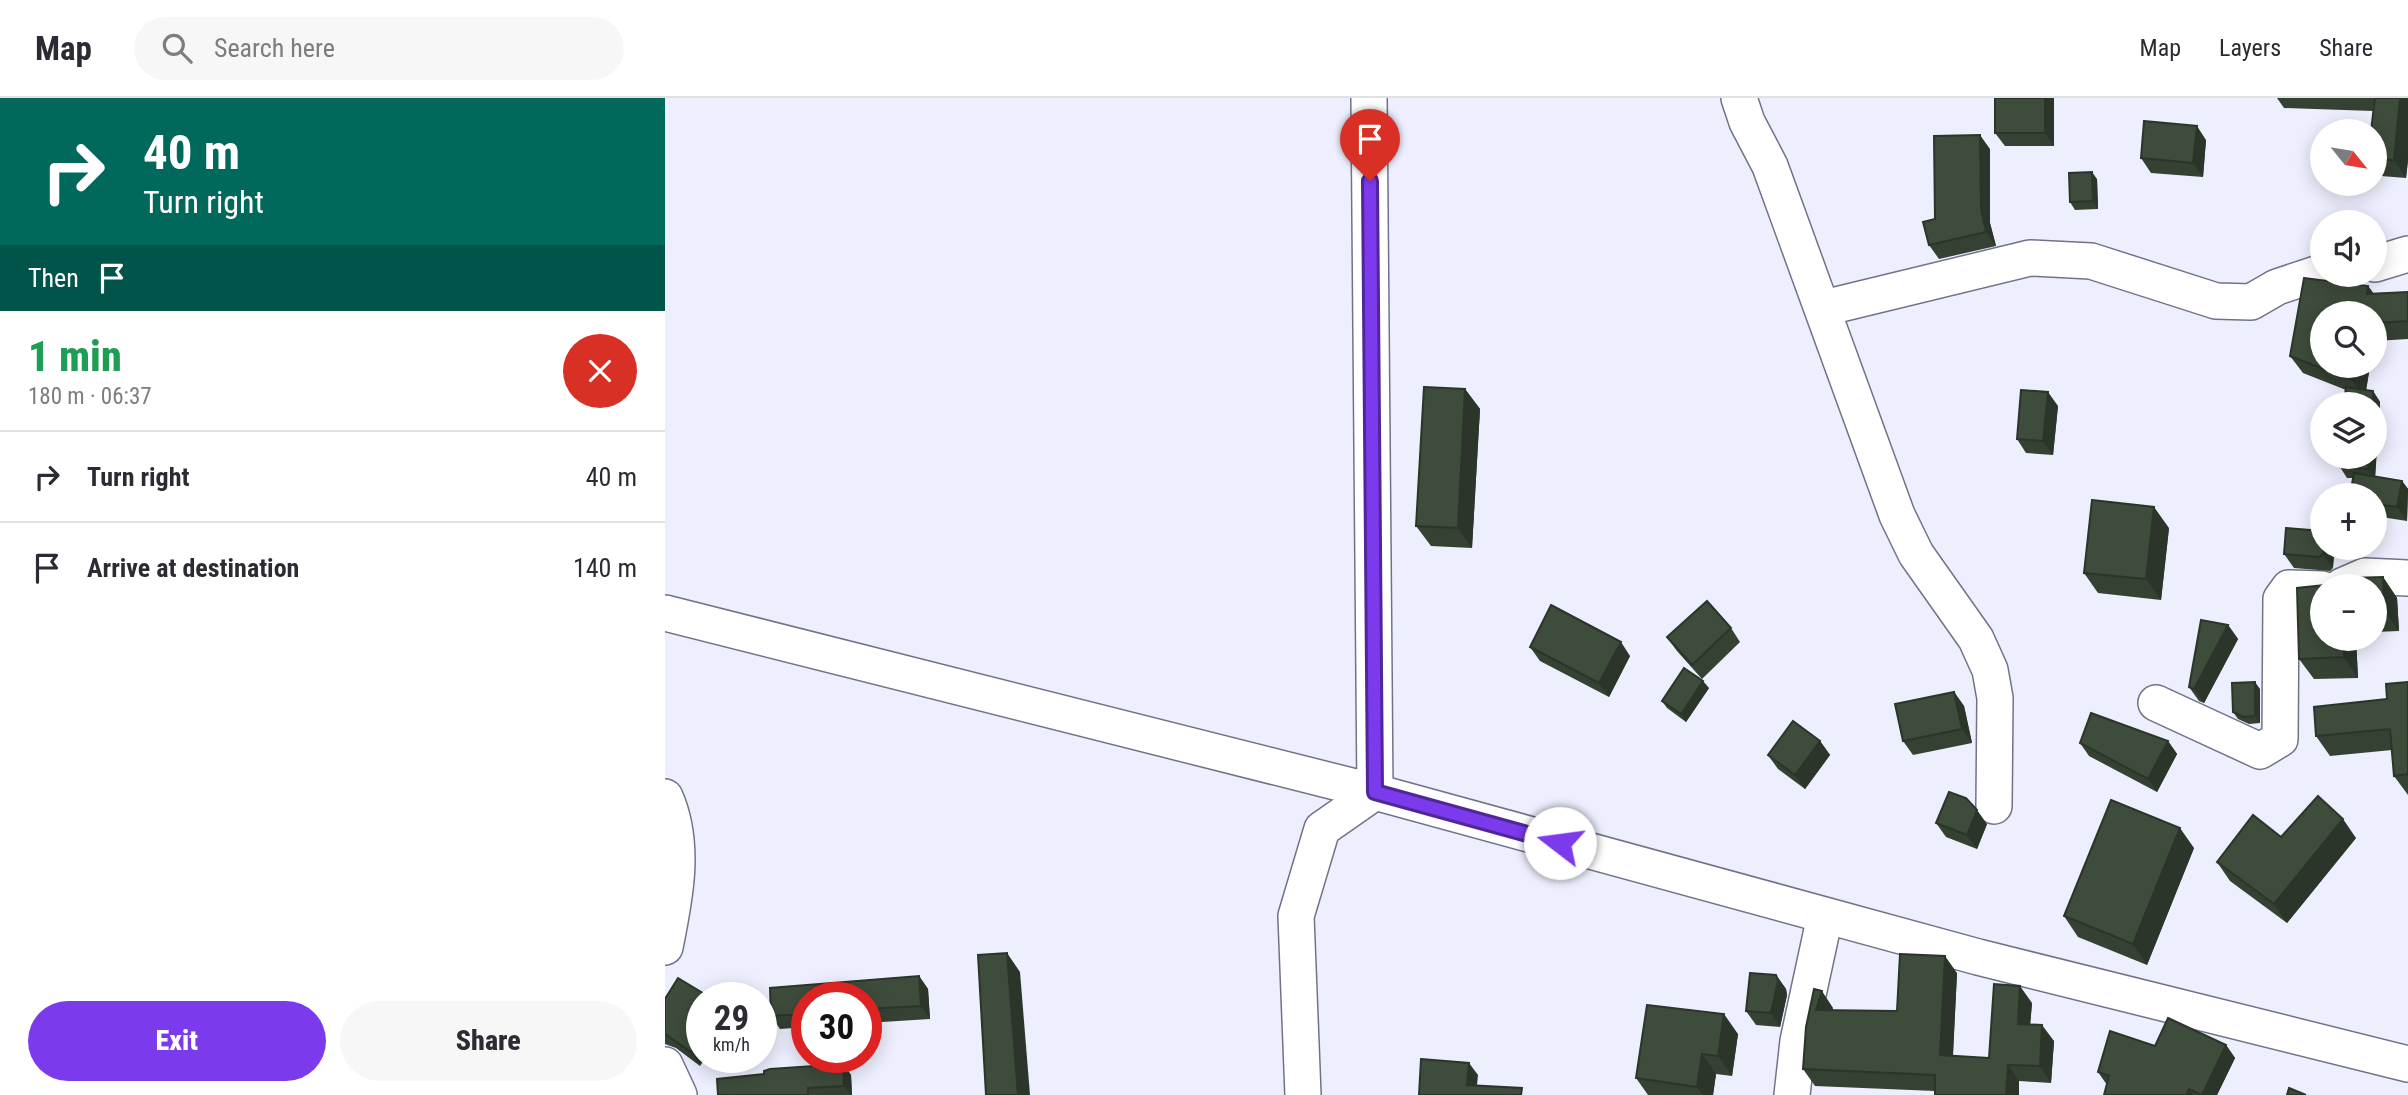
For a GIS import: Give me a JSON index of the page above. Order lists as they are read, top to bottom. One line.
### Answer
{"north":"bottom right","page":{"header":"Map","search":"Search here","nav":["Map","Layers","Share"],"turn":["40 m","Turn right"],"map_buttons":["+","−"],"then":"Then","heading":["1 min","180 m · 06:37"],"list":[{"name":"Turn right","value":"40 m"},{"name":"Arrive at destination","value":"140 m"}],"speed":"29 km/h","limit":"30","buttons":["Exit","Share"]}}
